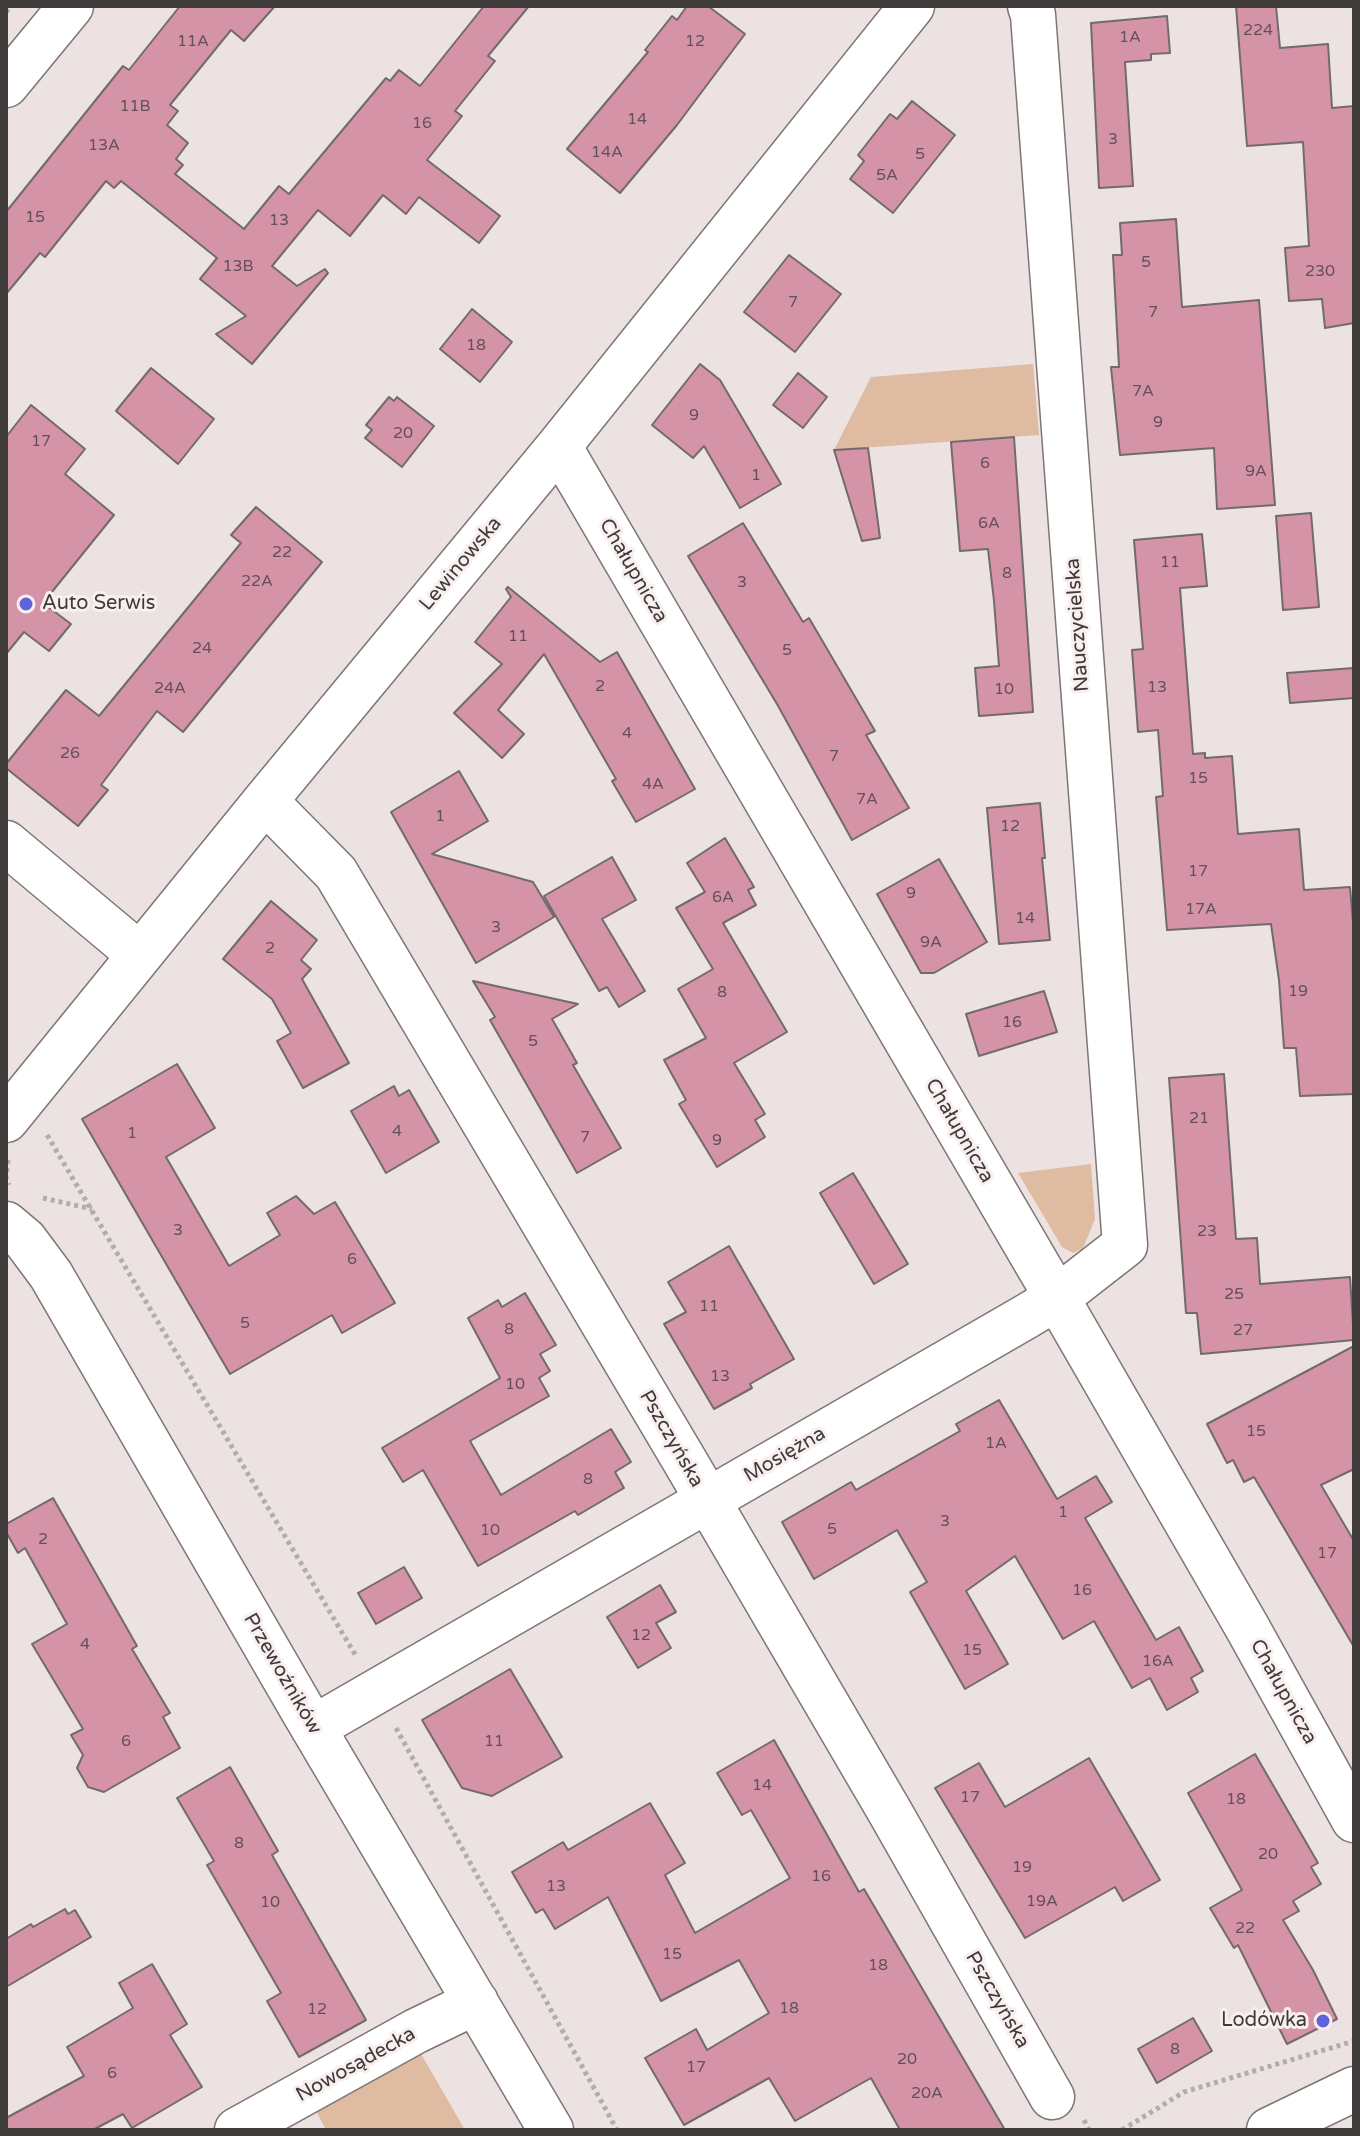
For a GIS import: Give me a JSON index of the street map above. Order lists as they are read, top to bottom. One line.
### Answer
{"streets":{"street":["Lewinowska","Chałupnicza","Nauczycielska","Pszczyńska","Mosiężna","Przewoźników","Nowosądecka"]},"crossings":[["Lewinowska","Chałupnicza"],["Lewinowska","Pszczyńska"],["Chałupnicza","Mosiężna"],["Nauczycielska","Mosiężna"],["Pszczyńska","Mosiężna"],["Mosiężna","Przewoźników"],["Przewoźników","Nowosądecka"]],"places":["Auto Serwis","Lodówka"],"house_numbers":["224","1A","11A","12","11B","14","16","3","13A","14A","5","5A","15","13","5","13B","230","7","7","18","7A","9","9","20","17","6","9A","1","6A","22","11","8","22A","3","11","24","5","2","13","24A","10","4","26","7","15","4A","7A","1","12","17","9","6A","17A","14","3","9A","2","19","8","16","5","21","4","1","7","9","3","23","6","25","11","5","8","27","13","10","15","1A","8","1","3","5","10","2","17","16","12","4","15","16A","6","11","14","17","18","8","20","19","16","13","19A","10","22","15","18","18","12","8","20","17","6","20A"]}
